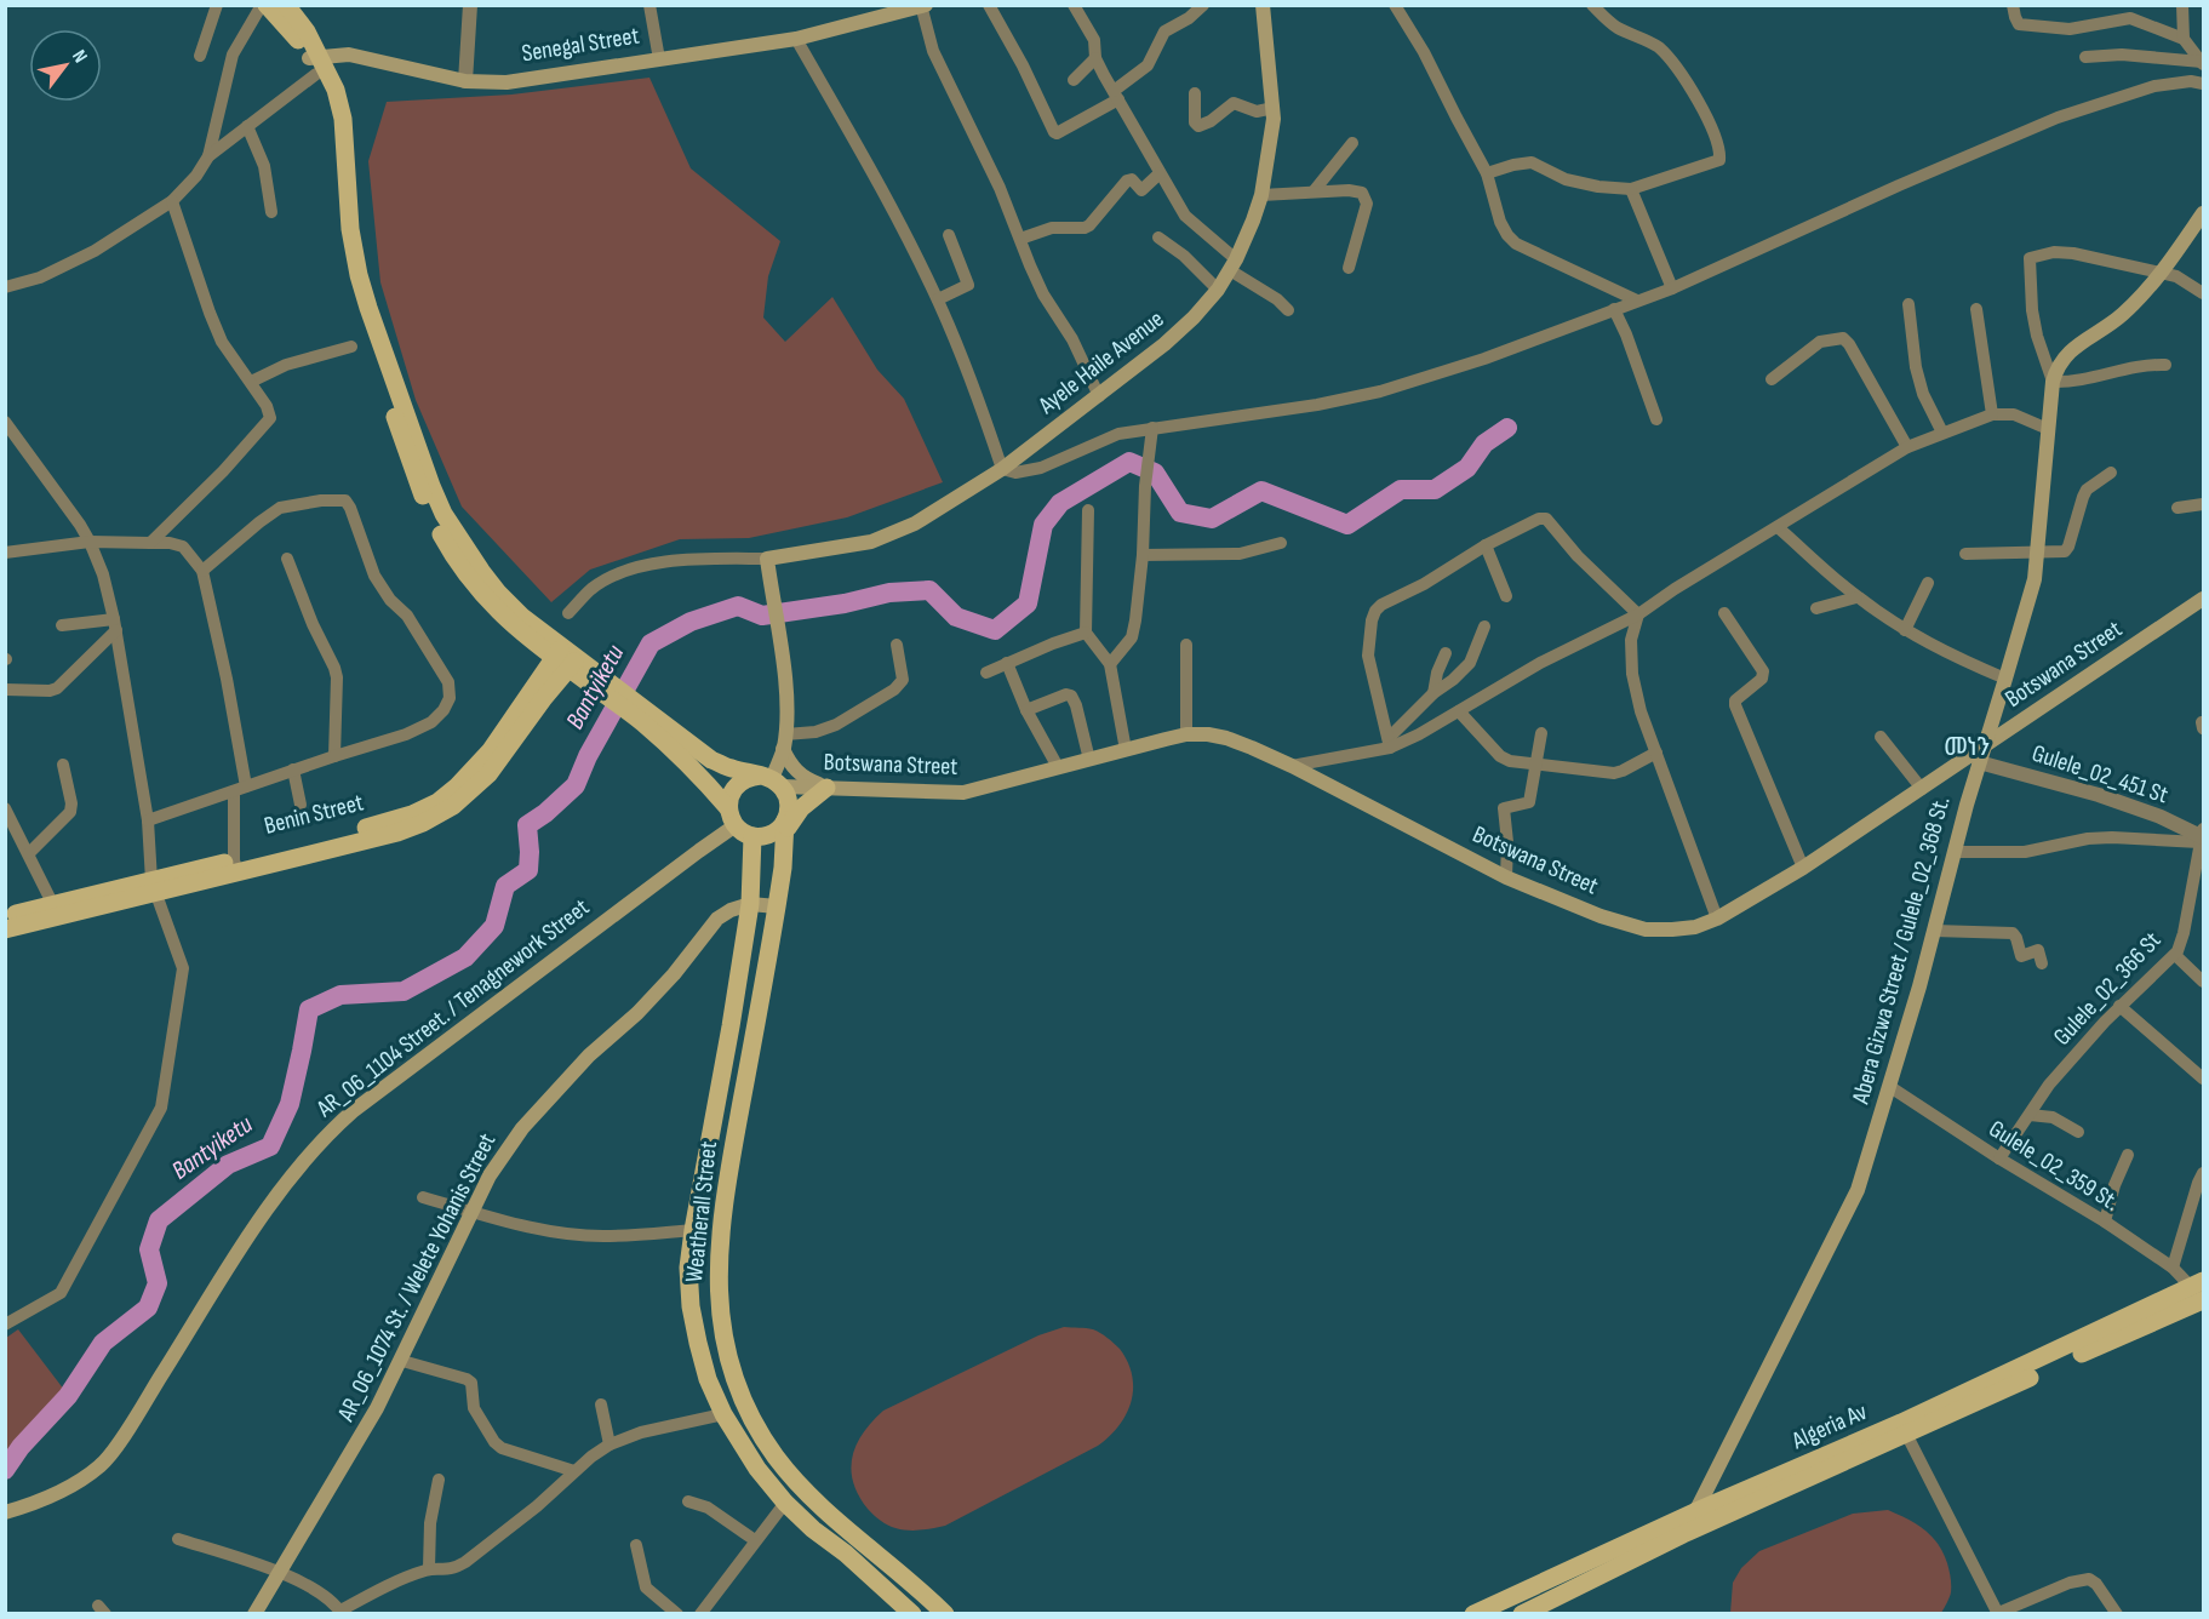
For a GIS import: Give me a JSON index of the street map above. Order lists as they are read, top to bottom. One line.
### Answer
{"streets":{"main road":["Senegal Street","Ayele Haile Avenue","Botswana Street","Benin Street","Abera Gizwa Street / Gulele_02_368 St.","AR_06_1104 Street. / Tenagnework Street","Weatherall Street","AR_06_1074 St. / Welete Yohanis Street","Algeria Av"],"street":["Gulele_02_451 St","Gulele_02_366 St","Gulele_02_359 St."]},"crossings":[["Botswana Street","Abera Gizwa Street / Gulele_02_368 St."],["Botswana Street","AR_06_1104 Street. / Tenagnework Street"],["Botswana Street","Weatherall Street"],["Gulele_02_451 St","Abera Gizwa Street / Gulele_02_368 St."],["Gulele_02_451 St","Gulele_02_366 St"],["Abera Gizwa Street / Gulele_02_368 St.","Gulele_02_359 St."],["Abera Gizwa Street / Gulele_02_368 St.","Algeria Av"],["Gulele_02_366 St","Gulele_02_359 St."],["AR_06_1104 Street. / Tenagnework Street","Weatherall Street"],["Gulele_02_359 St.","Algeria Av"]],"districts":["መነን"],"water":["Bantyiketu"],"north":"top right"}
